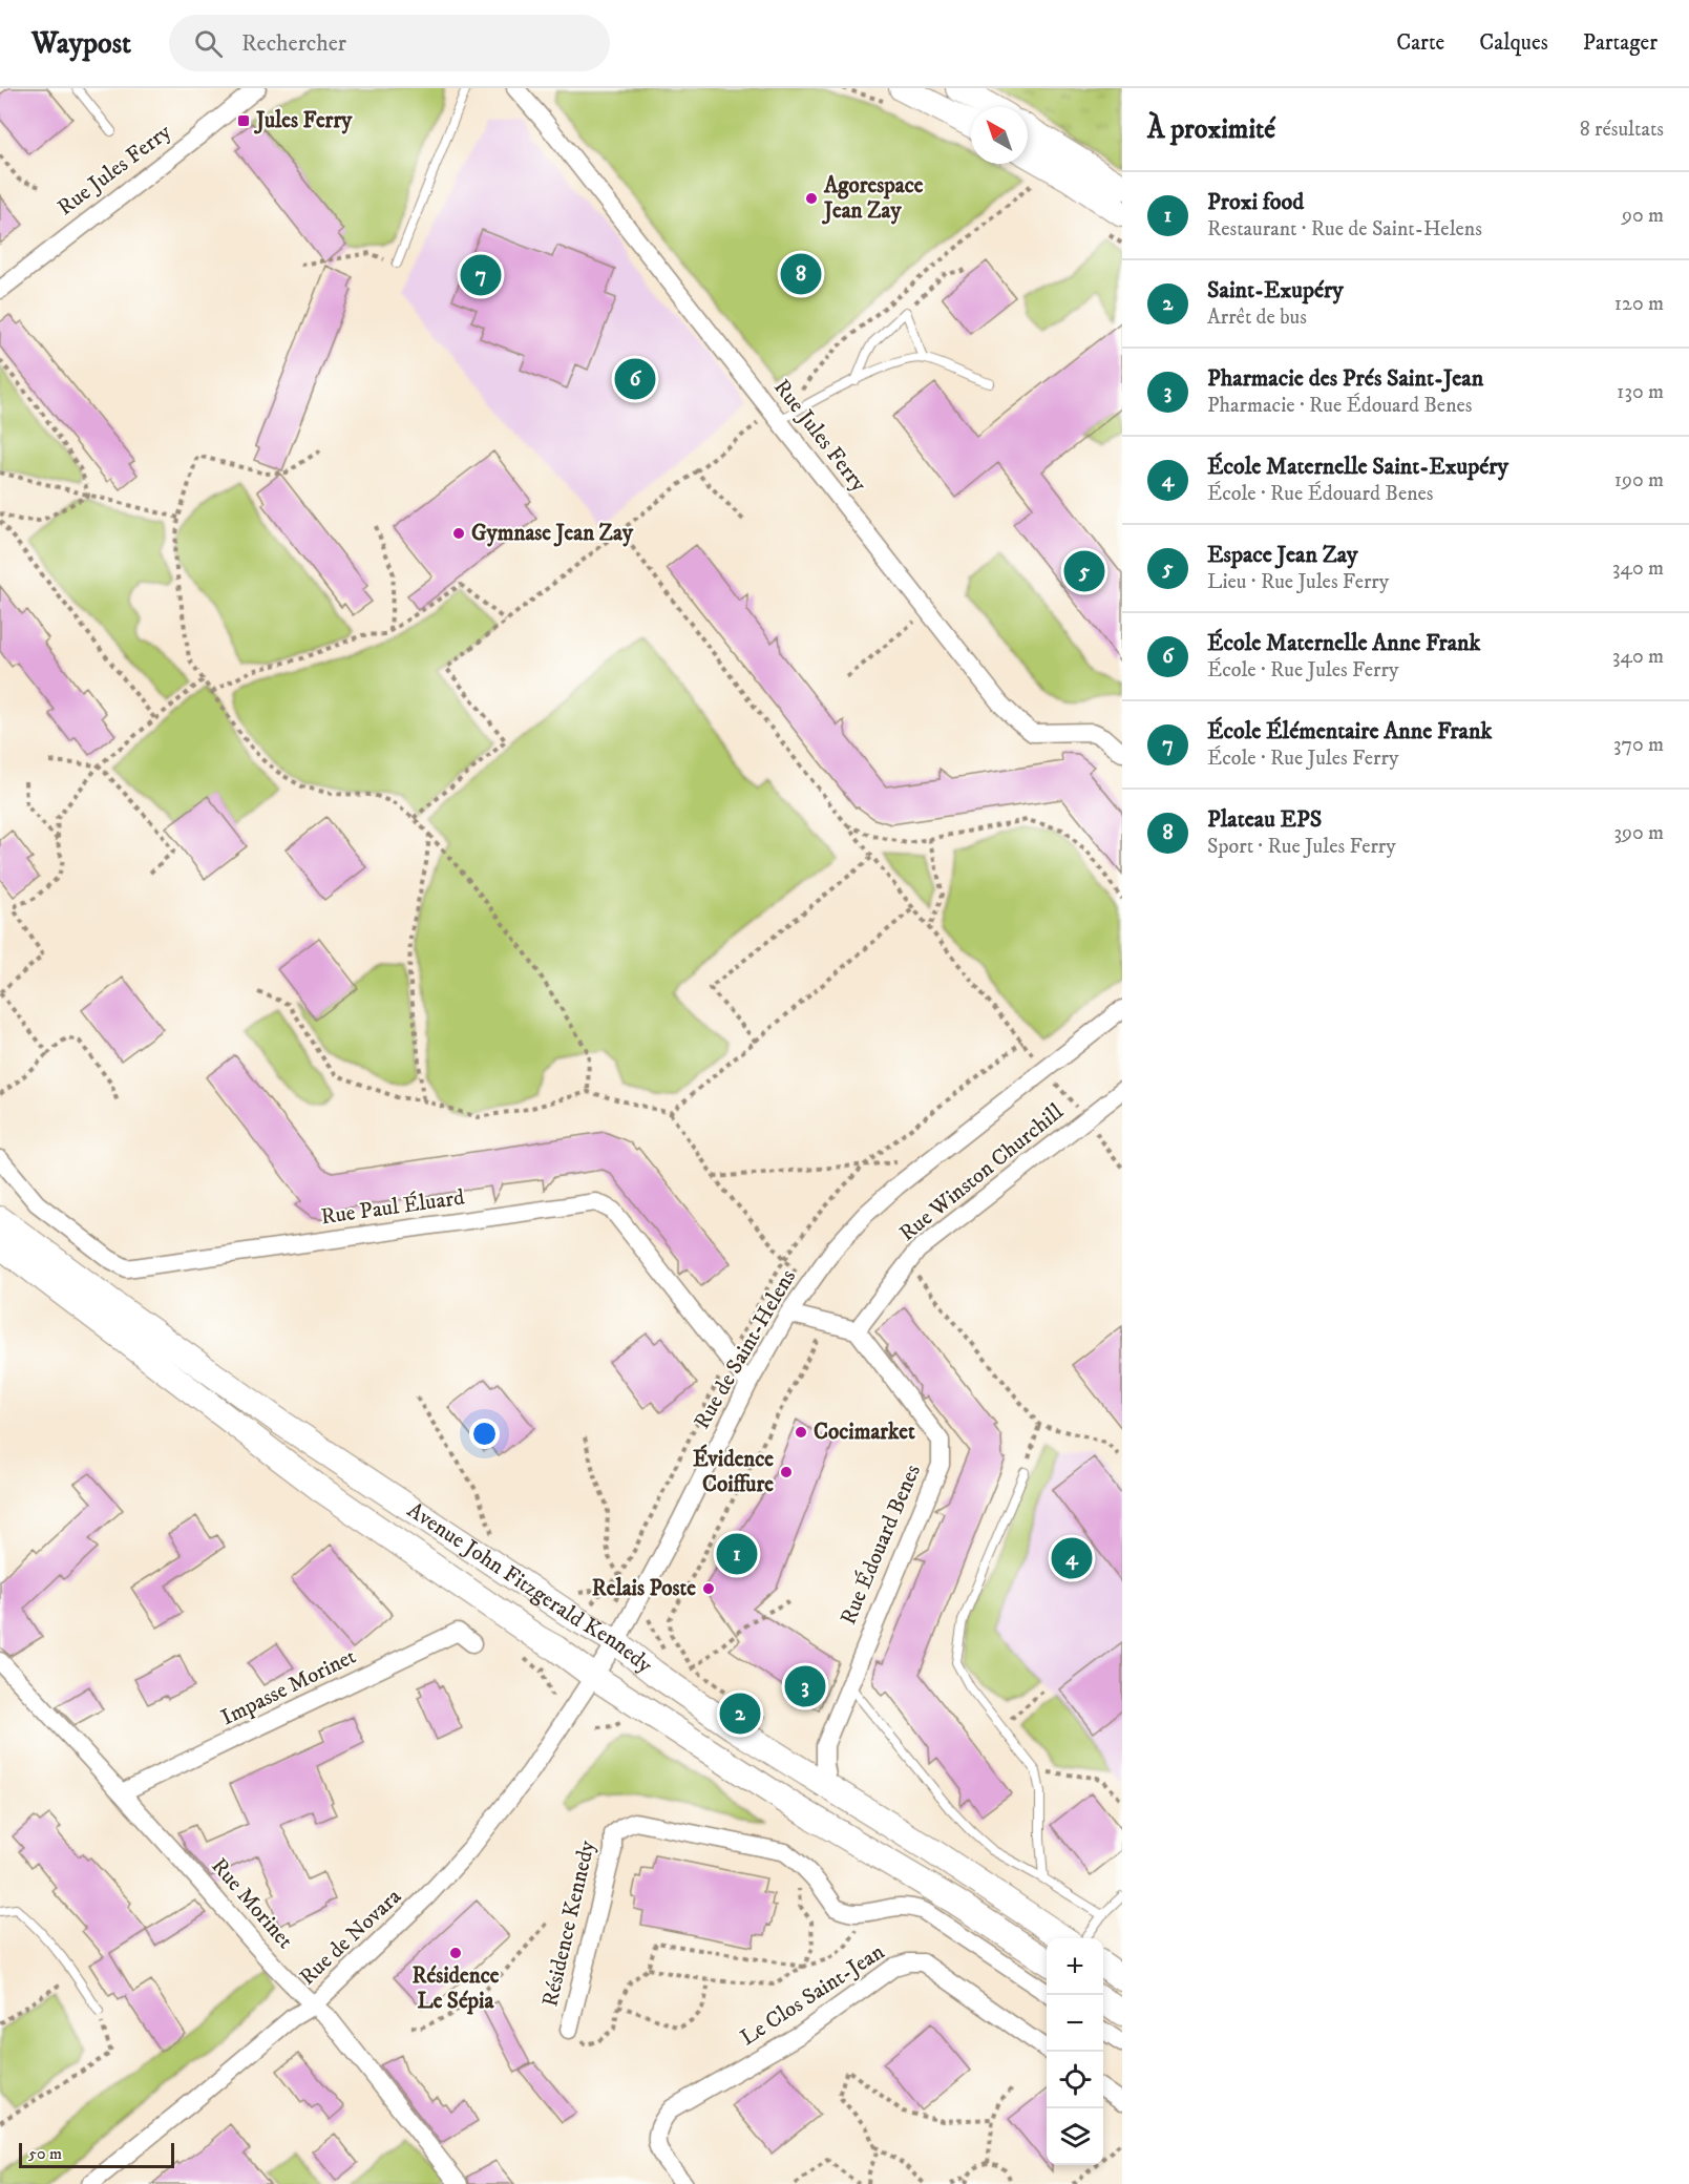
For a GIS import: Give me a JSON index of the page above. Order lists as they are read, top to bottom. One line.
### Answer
{"streets":{"main road":["Avenue John Fitzgerald Kennedy"],"street":["Rue Jules Ferry","Rue Winston Churchill","Rue Paul Éluard","Rue de Saint-Helens","Rue Édouard Benes","Impasse Morinet","Rue Morinet","Résidence Kennedy","Rue de Novara","Le Clos Saint-Jean"]},"crossings":[["Rue Winston Churchill","Rue Édouard Benes"],["Rue Paul Éluard","Rue de Saint-Helens"],["Rue de Saint-Helens","Avenue John Fitzgerald Kennedy"],["Rue de Saint-Helens","Rue de Novara"],["Rue Édouard Benes","Avenue John Fitzgerald Kennedy"],["Avenue John Fitzgerald Kennedy","Rue de Novara"],["Impasse Morinet","Rue Morinet"],["Rue Morinet","Rue de Novara"]],"places":{"transit":["Jules Ferry"],"other":["Agorespace Jean Zay","Gymnase Jean Zay","Cocimarket","Évidence Coiffure","Relais Poste","Résidence Le Sépia"]},"scale_bar":"50 m","north":"top left","page":{"header":"Waypost","search":"Rechercher","nav":["Carte","Calques","Partager"],"heading":["À proximité","8 résultats"],"list":[{"mark":"1","name":"Proxi food","note":"Restaurant · Rue de Saint-Helens","value":"90 m"},{"mark":"2","name":"Saint-Exupéry","note":"Arrêt de bus","value":"120 m"},{"mark":"3","name":"Pharmacie des Prés Saint-Jean","note":"Pharmacie · Rue Édouard Benes","value":"130 m"},{"mark":"4","name":"École Maternelle Saint-Exupéry","note":"École · Rue Édouard Benes","value":"190 m"},{"mark":"5","name":"Espace Jean Zay","note":"Lieu · Rue Jules Ferry","value":"340 m"},{"mark":"6","name":"École Maternelle Anne Frank","note":"École · Rue Jules Ferry","value":"340 m"},{"mark":"7","name":"École Élémentaire Anne Frank","note":"École · Rue Jules Ferry","value":"370 m"},{"mark":"8","name":"Plateau EPS","note":"Sport · Rue Jules Ferry","value":"390 m"}],"pins":["8","7","6","5","1","4","3","2"],"map_buttons":["+","−"],"scale":"50 m"}}
